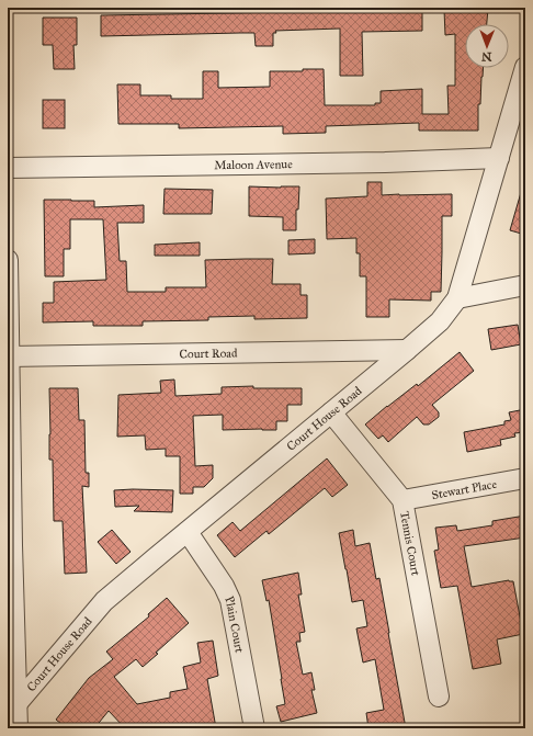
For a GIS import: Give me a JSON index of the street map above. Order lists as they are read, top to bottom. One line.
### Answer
{"streets":{"street":["Maloon Avenue","Court Road","Court House Road","Stewart Place","Tennis Court","Plain Court"]},"crossings":[["Maloon Avenue","Court House Road"],["Court Road","Court House Road"],["Court House Road","Tennis Court"],["Court House Road","Plain Court"],["Stewart Place","Tennis Court"]],"north":"bottom"}
